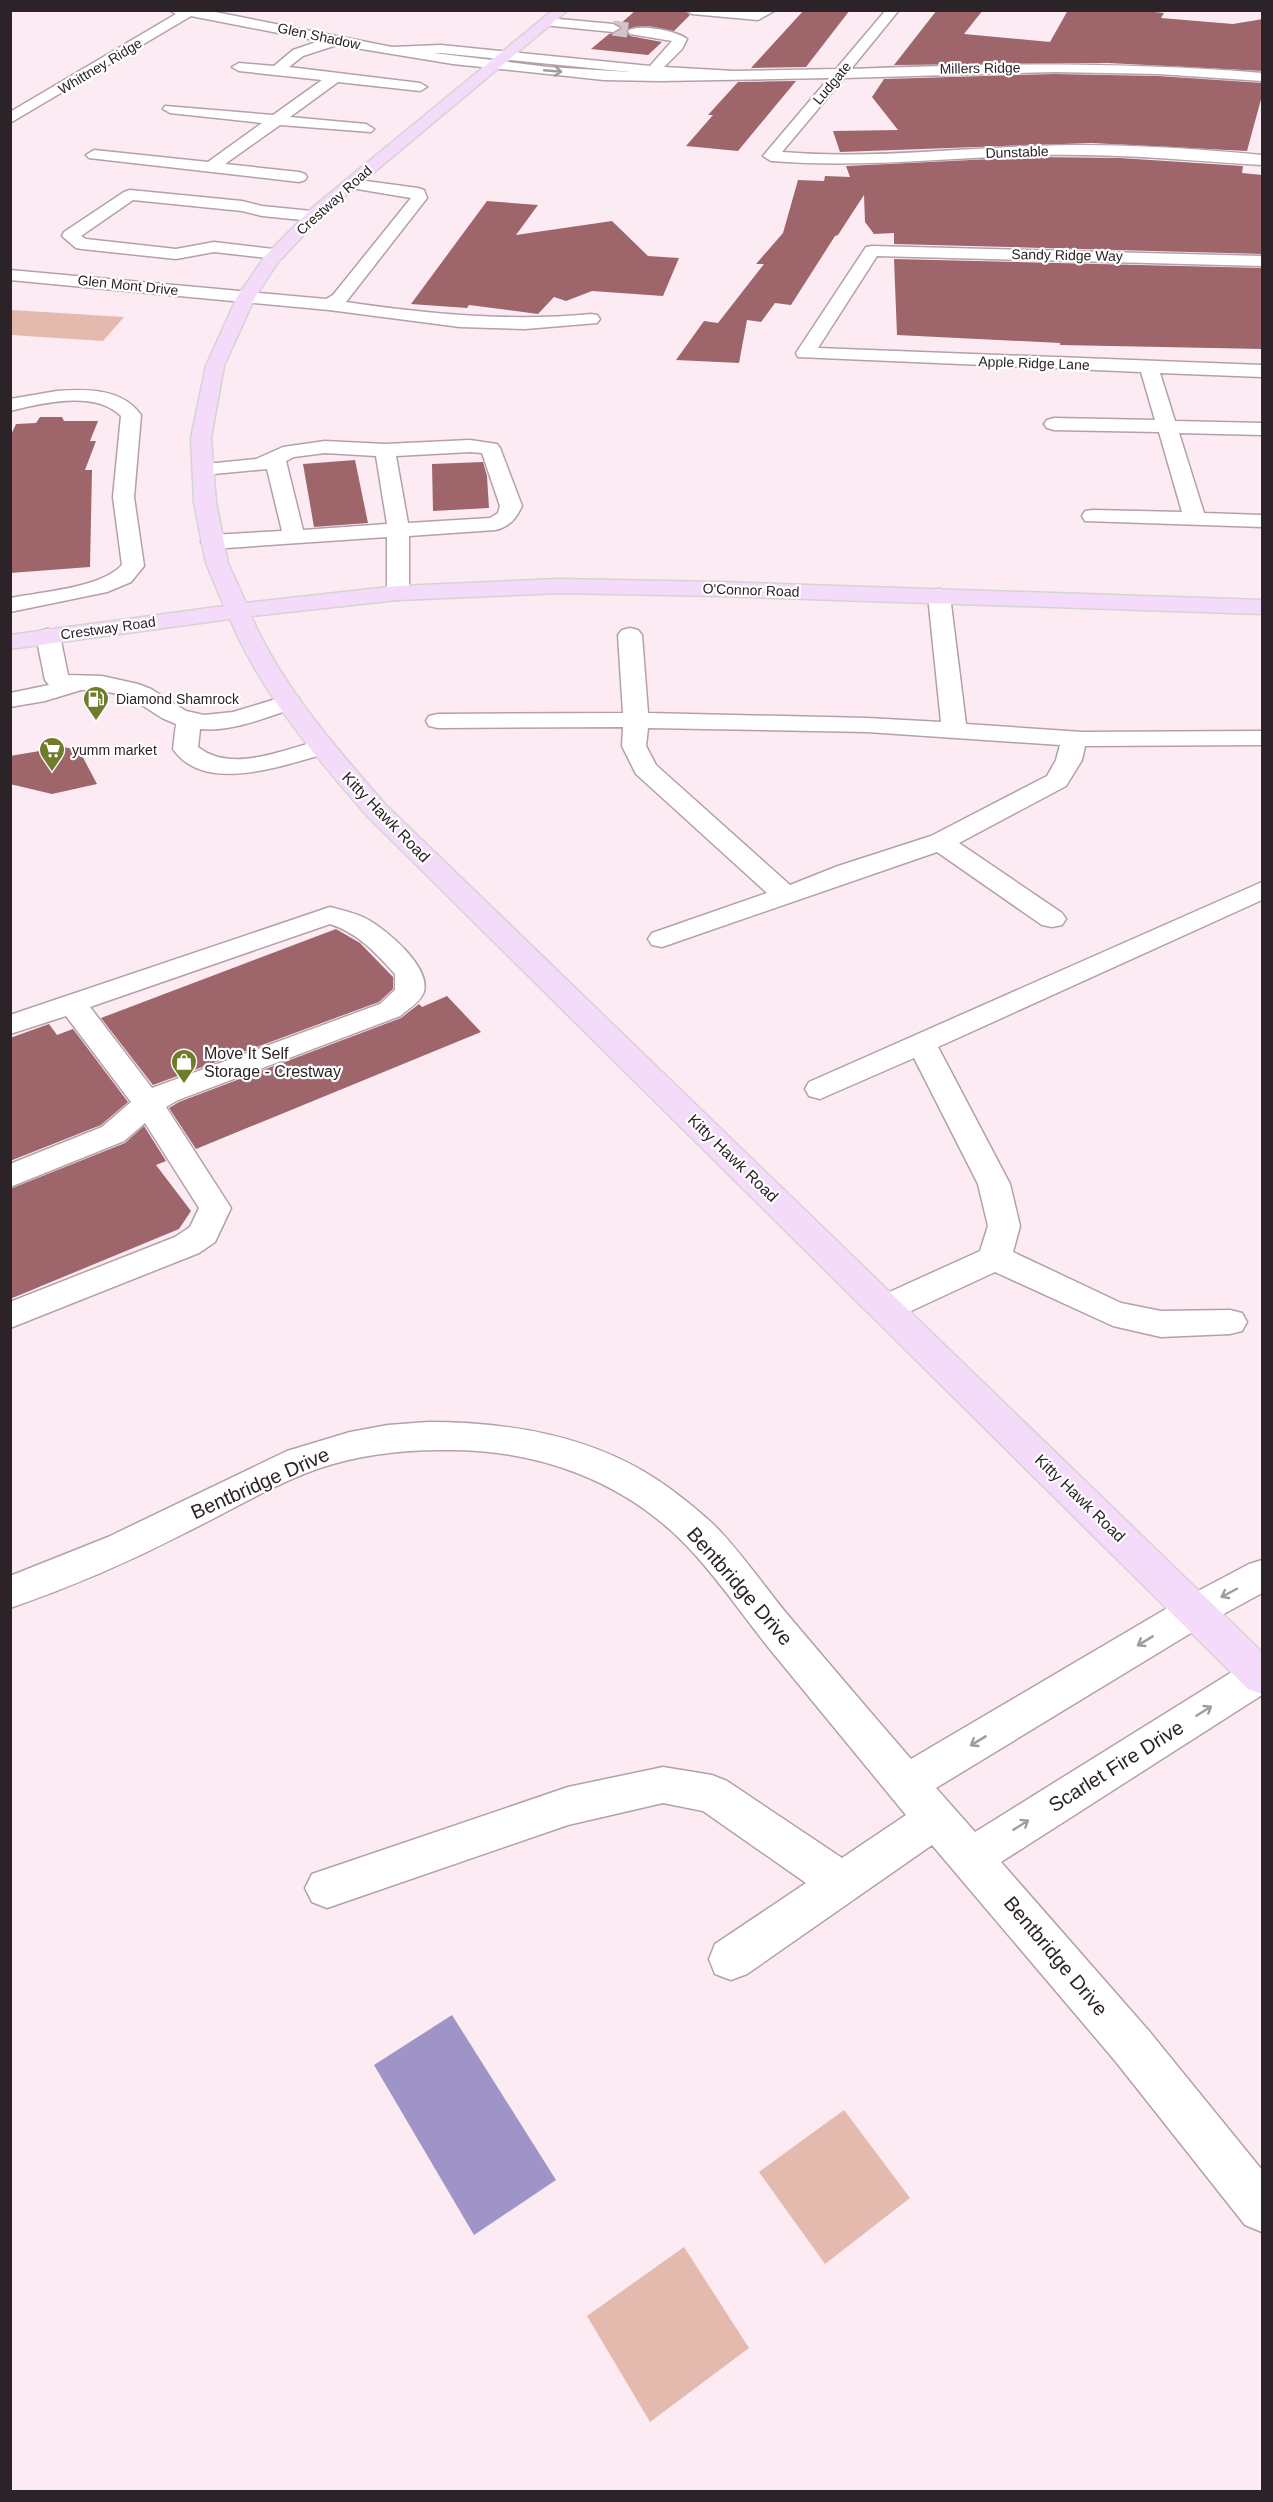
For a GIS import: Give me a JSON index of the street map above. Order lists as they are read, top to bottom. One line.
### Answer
{"streets":{"main road":["Crestway Road","O'Connor Road","Kitty Hawk Road"],"street":["Glen Shadow","Whittney Ridge","Millers Ridge","Ludgate","Dunstable","Sandy Ridge Way","Glen Mont Drive","Apple Ridge Lane","Bentbridge Drive","Scarlet Fire Drive"]},"crossings":[["Glen Shadow","Whittney Ridge"],["Glen Shadow","Millers Ridge"],["Glen Shadow","Crestway Road"],["Millers Ridge","Ludgate"],["Millers Ridge","Crestway Road"],["Ludgate","Dunstable"],["Crestway Road","Glen Mont Drive"],["Crestway Road","O'Connor Road"],["Crestway Road","Kitty Hawk Road"],["Sandy Ridge Way","Apple Ridge Lane"],["O'Connor Road","Kitty Hawk Road"],["Kitty Hawk Road","Scarlet Fire Drive"],["Bentbridge Drive","Scarlet Fire Drive"]],"places":{"fuel station":["Diamond Shamrock"],"supermarket":["yumm market"],"shop":["Move It Self Storage - Crestway"]}}
